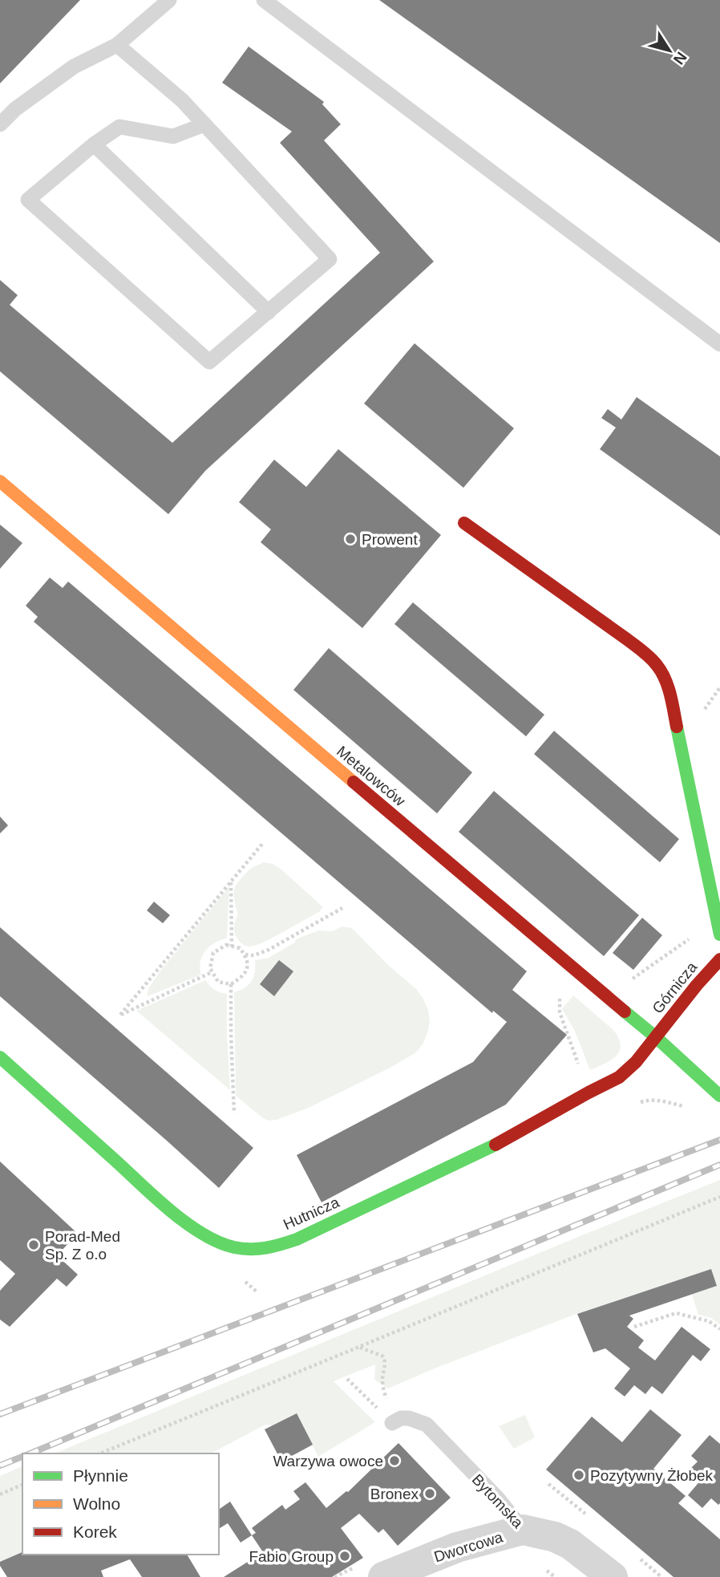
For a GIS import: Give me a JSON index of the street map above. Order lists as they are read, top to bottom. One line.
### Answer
{"streets":{"street":["Metalowców","Górnicza","Hutnicza","Bytomska","Dworcowa"]},"crossings":[["Metalowców","Górnicza"],["Metalowców","Hutnicza"],["Górnicza","Hutnicza"],["Bytomska","Dworcowa"]],"places":["Prowent","Porad-Med Sp. Z o.o","Warzywa owoce","Pozytywny Żłobek","Bronex","Fabio Group"],"legend":["Płynnie","Wolno","Korek"],"north":"bottom right"}
